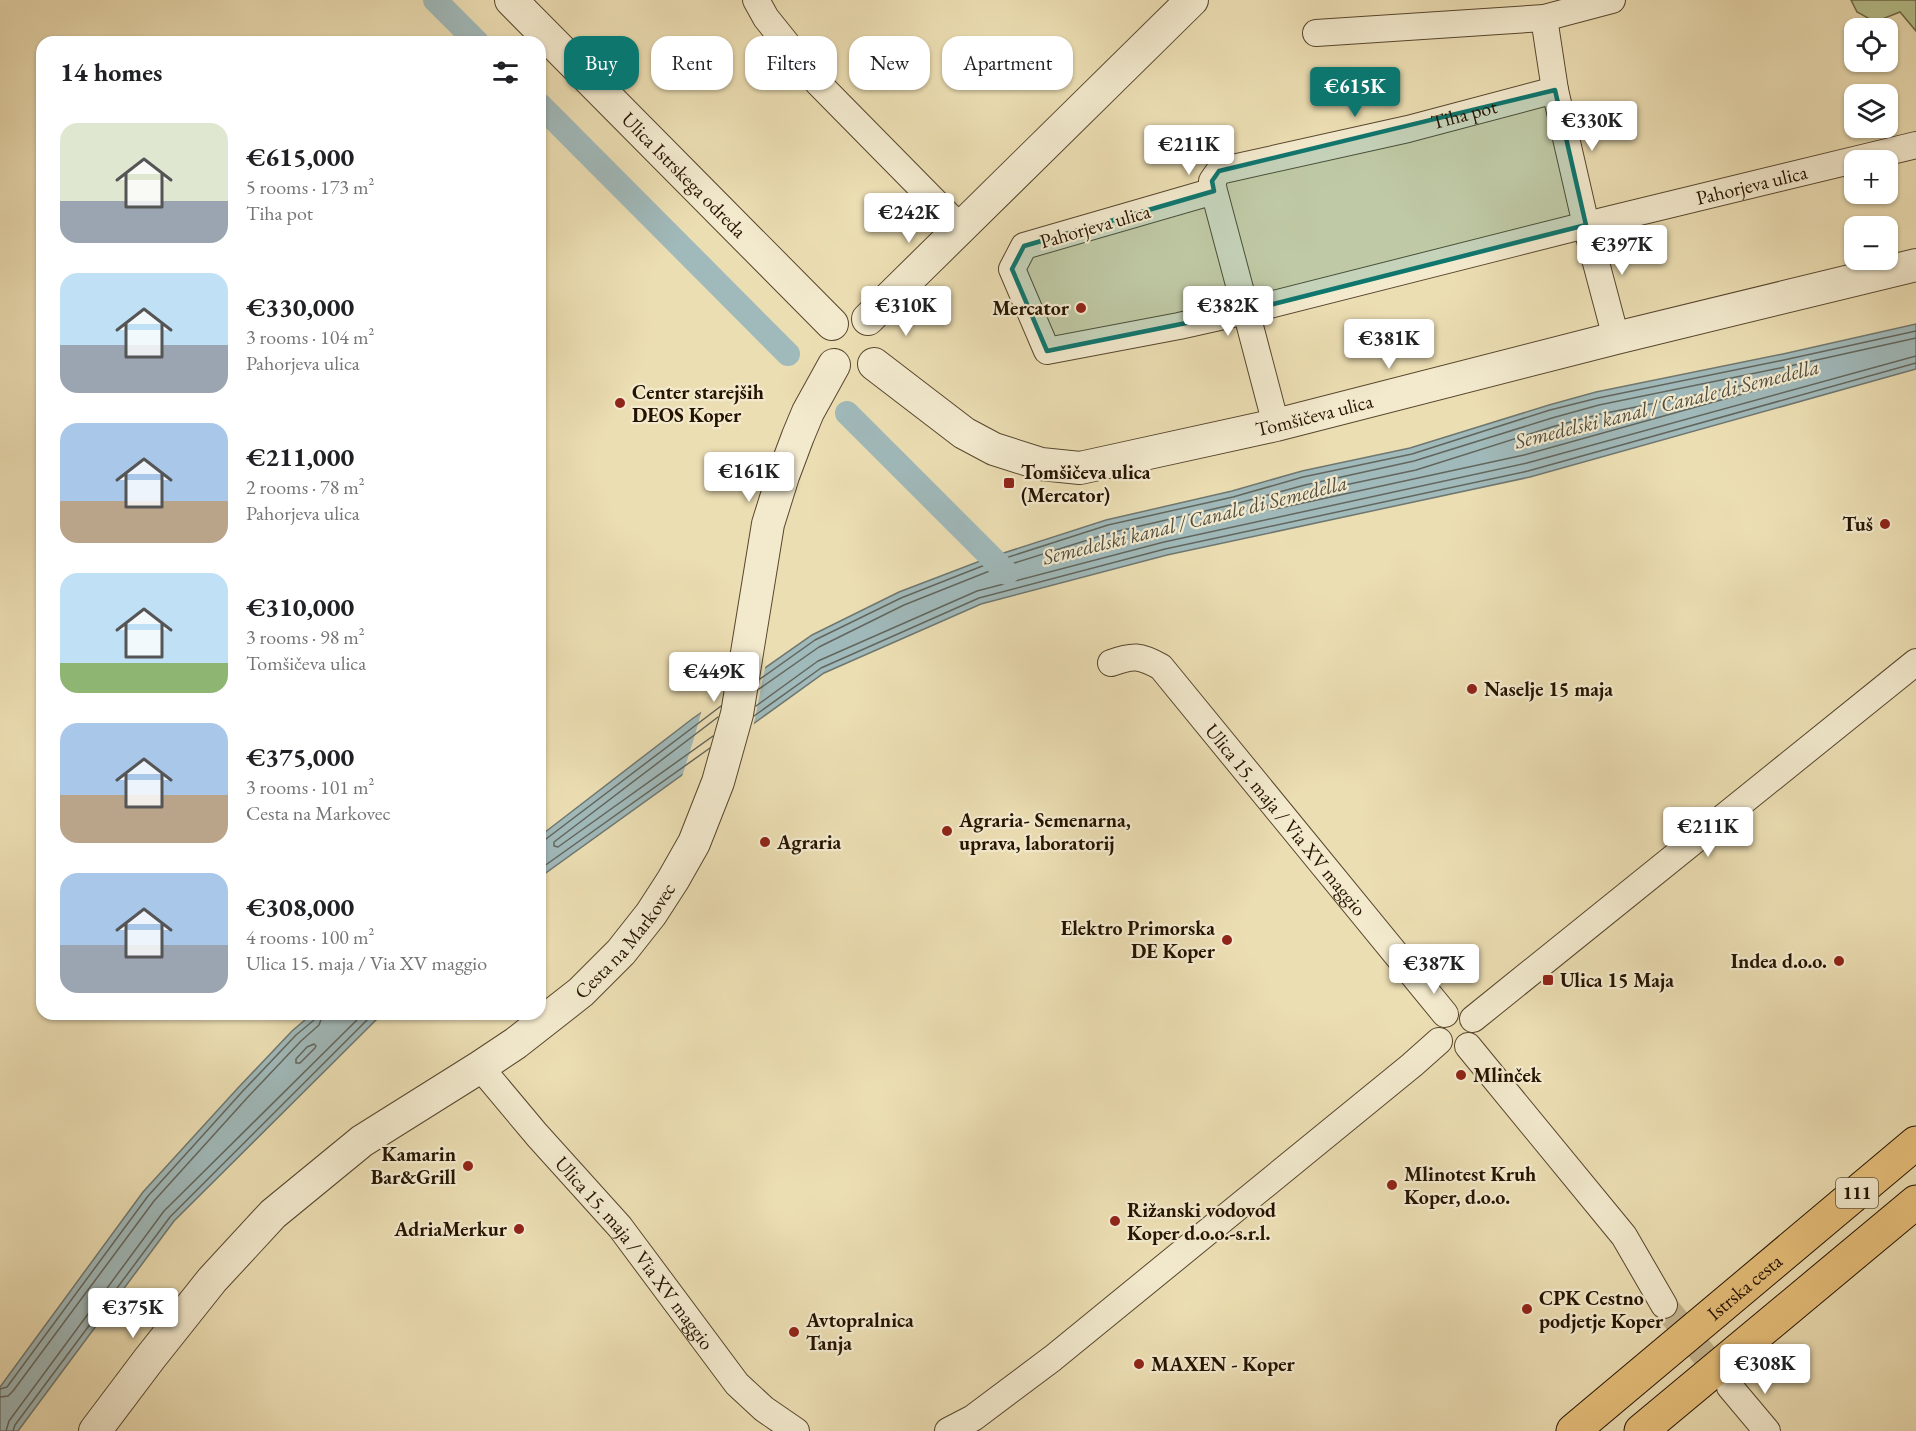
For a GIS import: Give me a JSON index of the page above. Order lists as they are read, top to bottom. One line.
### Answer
{"streets":{"highway":["111","Istrska cesta"],"street":["Tiha pot","Ulica Istrskega odreda","Pahorjeva ulica","Tomšičeva ulica","Ulica 15. maja / Via XV maggio","Cesta na Markovec"]},"crossings":[["Tiha pot","Pahorjeva ulica"],["Ulica Istrskega odreda","Tomšičeva ulica"],["Ulica Istrskega odreda","Cesta na Markovec"],["Tomšičeva ulica","Cesta na Markovec"],["Ulica 15. maja / Via XV maggio","Cesta na Markovec"]],"water":["Semedelski kanal / Canale di Semedella"],"places":{"other":["Mercator","Center starejših DEOS Koper","Tuš","Naselje 15 maja","Agraria- Semenarna, uprava, laboratorij","Agraria","Elektro Primorska DE Koper","Indea d.o.o.","Mlinček","Kamarin Bar&Grill","Mlinotest Kruh Koper, d.o.o.","Rižanski vodovod Koper d.o.o.-s.r.l.","AdriaMerkur","CPK Cestno podjetje Koper","Avtopralnica Tanja","MAXEN - Koper"],"transit":["Tomšičeva ulica (Mercator)","Ulica 15 Maja"]},"page":{"map_buttons":["+","−"],"chip":["Buy","Rent","Filters","New","Apartment"],"heading":"14 homes","price":["€615K","€330K","€211K","€242K","€397K","€310K","€382K","€381K","€161K","€449K","€211K","€387K","€375K","€308K"],"list":[{"name":"€615,000","note":"5 rooms · 173 m² · Tiha pot"},{"name":"€330,000","note":"3 rooms · 104 m² · Pahorjeva ulica"},{"name":"€211,000","note":"2 rooms · 78 m² · Pahorjeva ulica"},{"name":"€310,000","note":"3 rooms · 98 m² · Tomšičeva ulica"},{"name":"€375,000","note":"3 rooms · 101 m² · Cesta na Markovec"},{"name":"€308,000","note":"4 rooms · 100 m² · Ulica 15. maja / Via XV maggio"}]}}
